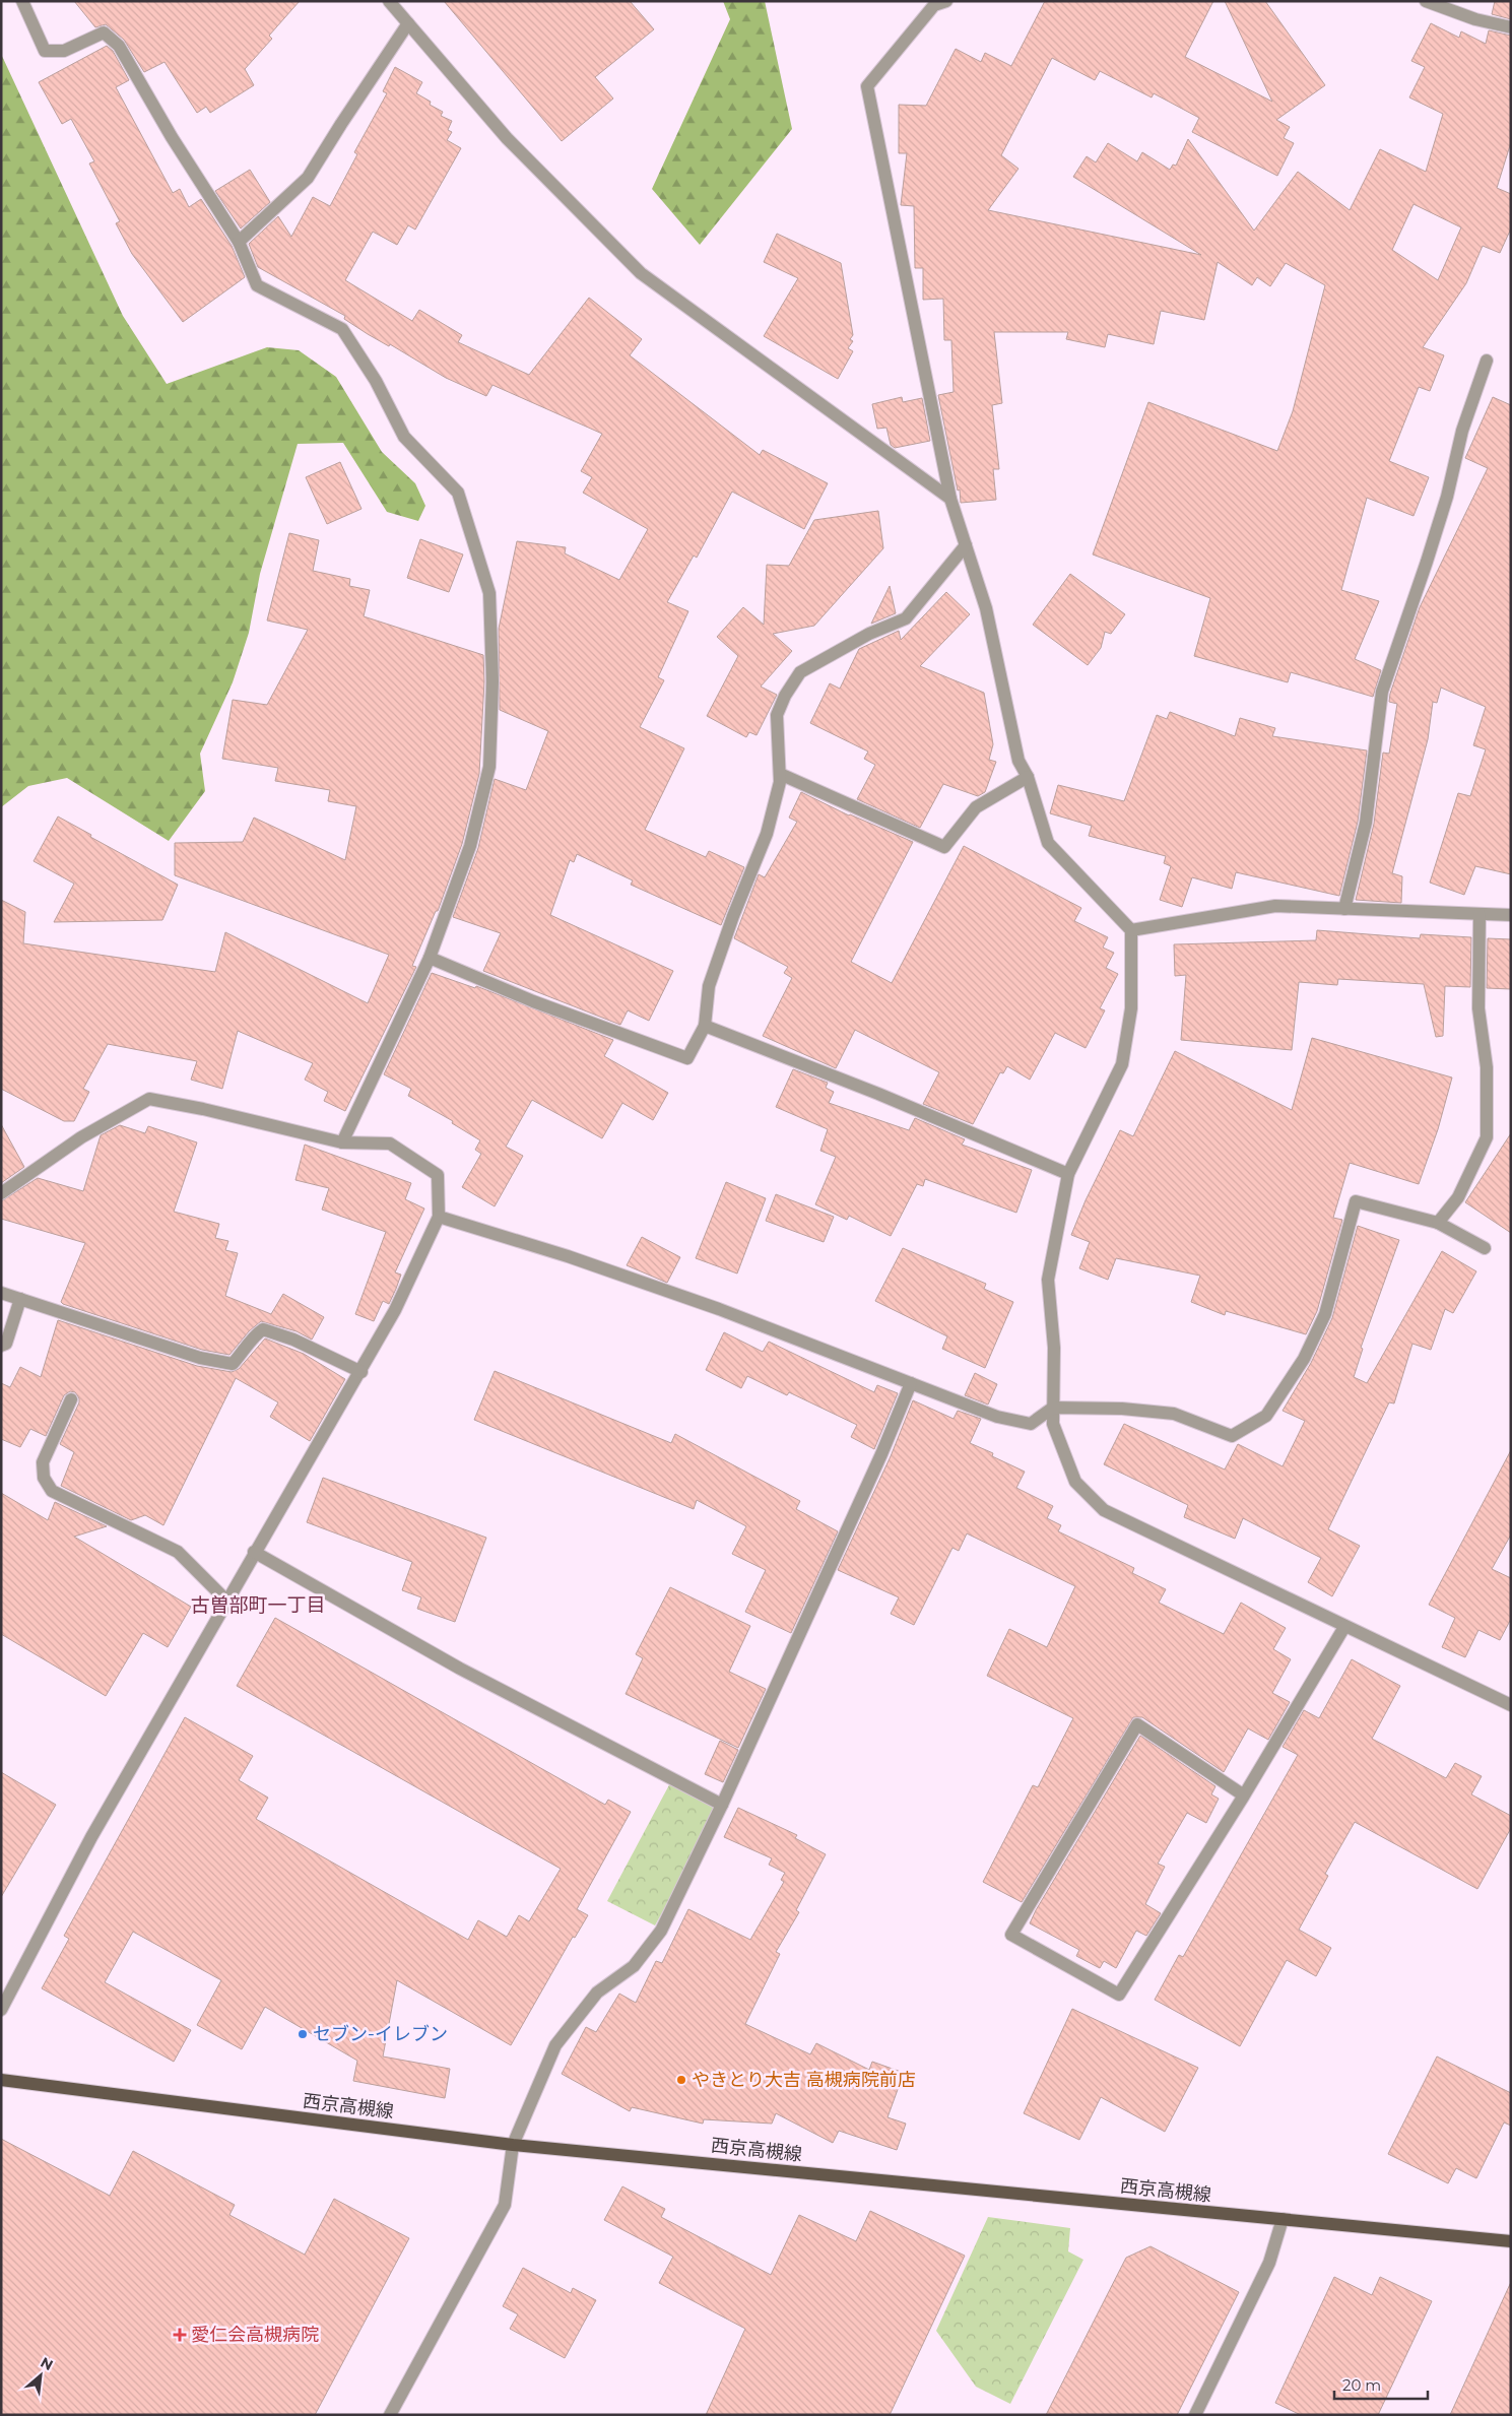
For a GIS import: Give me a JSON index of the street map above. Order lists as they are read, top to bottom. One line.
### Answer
{"streets":{"main road":["西京高槻線"]},"districts":["古曽部町一丁目"],"places":{"other":["セブン-イレブン","やきとり大吉 高槻病院前店"],"health":["愛仁会高槻病院"]},"scale_bar":"20 m","north":"top right"}
